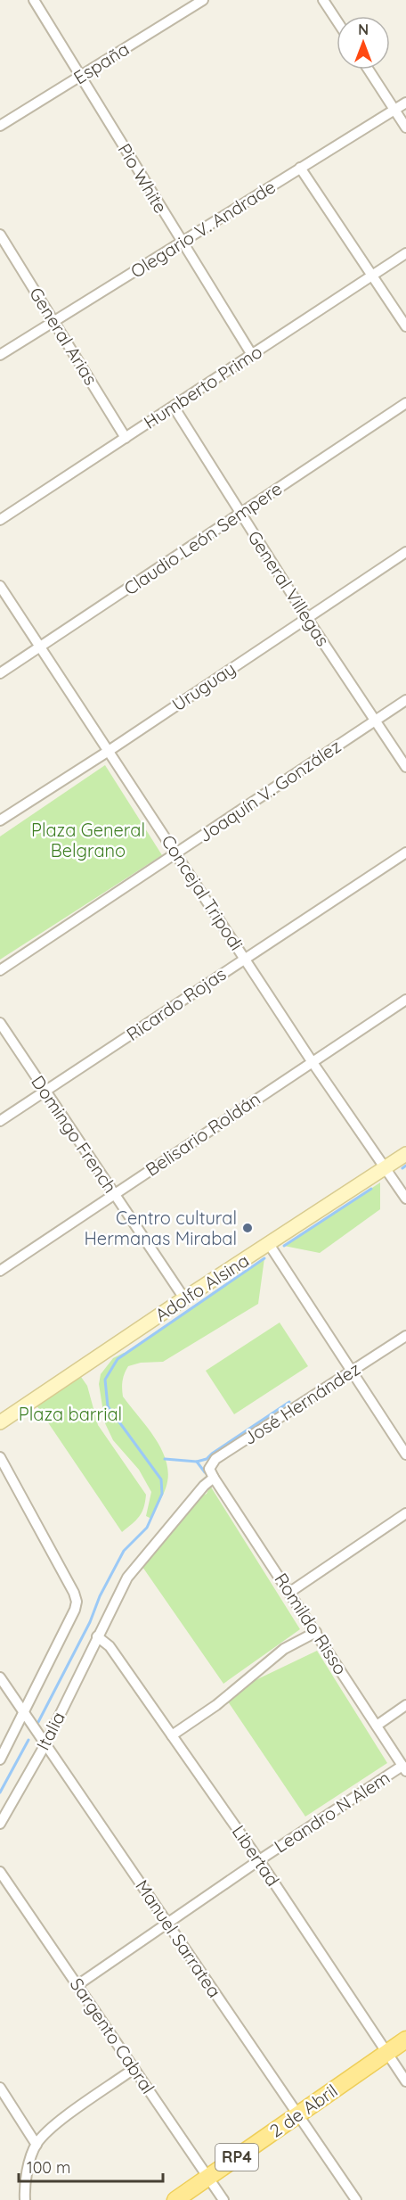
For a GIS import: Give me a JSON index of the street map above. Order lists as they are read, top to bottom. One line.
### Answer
{"streets":{"main road":["2 de Abril","RP4"],"street":["España","Pio White","Olegario V. Andrade","General Arias","Humberto Primo","Claudio León Sempere","General Villegas","Uruguay","Joaquín V. González","Concejal Tripodi","Ricardo Rojas","Domingo French","Belisario Roldán","Adolfo Alsina","José Hernández","Romildo Risso","Italia","Leandro N Alem","Libertad","Manuel Sarratea","Sargento Cabral"]},"crossings":[["España","Pio White"],["Pio White","Olegario V. Andrade"],["Pio White","Humberto Primo"],["Olegario V. Andrade","General Arias"],["General Arias","Humberto Primo"],["Humberto Primo","General Villegas"],["Claudio León Sempere","General Villegas"],["Claudio León Sempere","Concejal Tripodi"],["General Villegas","Uruguay"],["General Villegas","Joaquín V. González"],["Uruguay","Concejal Tripodi"],["Joaquín V. González","Concejal Tripodi"],["Concejal Tripodi","Ricardo Rojas"],["Concejal Tripodi","Belisario Roldán"],["Concejal Tripodi","Adolfo Alsina"],["Ricardo Rojas","Domingo French"],["Domingo French","Belisario Roldán"],["Domingo French","Adolfo Alsina"],["José Hernández","Romildo Risso"],["José Hernández","Italia"],["Romildo Risso","Italia"],["Romildo Risso","Leandro N Alem"],["Italia","Libertad"],["Italia","Manuel Sarratea"],["Leandro N Alem","Libertad"],["Leandro N Alem","Manuel Sarratea"],["Leandro N Alem","Sargento Cabral"],["Libertad","2 de Abril"],["Manuel Sarratea","2 de Abril"],["Sargento Cabral","2 de Abril"]],"parks":["Plaza General Belgrano","Plaza barrial"],"places":["Centro cultural Hermanas Mirabal"],"scale_bar":"100 m","north":"top"}
